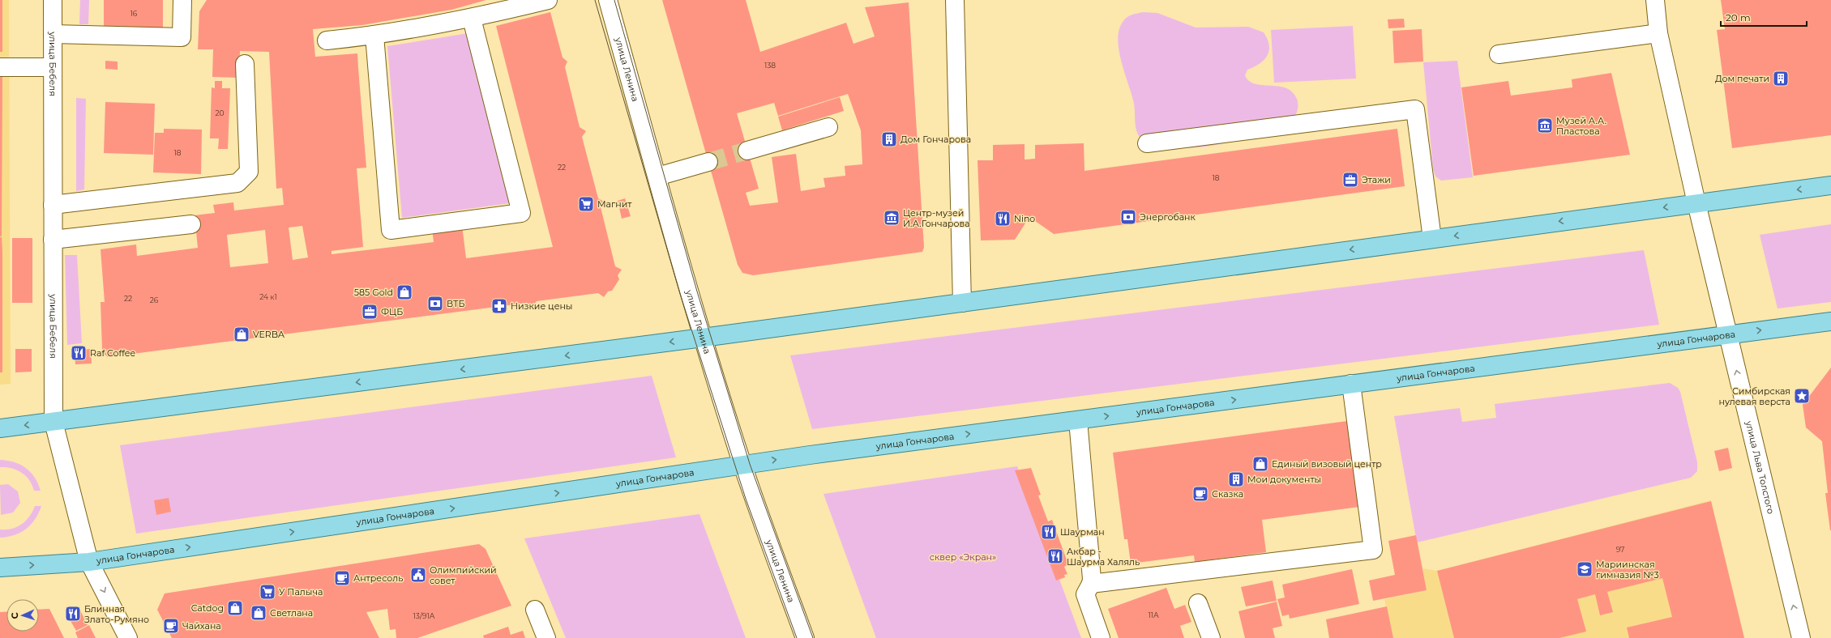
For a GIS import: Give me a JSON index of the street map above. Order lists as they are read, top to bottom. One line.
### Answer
{"streets":{"main road":["улица Гончарова"],"street":["улица Бебеля","улица Ленина","улица Льва Толстого"]},"crossings":[["улица Бебеля","улица Гончарова"],["улица Ленина","улица Гончарова"],["улица Гончарова","улица Льва Толстого"]],"one_way":["улица Льва Толстого"],"parks":["сквер «Экран»"],"places":{"building":["Дом печати","Дом Гончарова","Мои документы"],"museum":["Музей А.А. Пластова","Центр-музей И.А.Гончарова"],"office":["Этажи","ФЦБ"],"supermarket":["Магнит","У Палыча"],"bank":["Энергобанк","ВТБ"],"restaurant":["Nino","Raf Coffee","Шаурман","Акбар - Шаурма Халяль","Блинная Злато-Румяно"],"shop":["585 Gold","VERBA","Единый визовый центр","Catdog","Светлана"],"pharmacy":["Низкие цены"],"place":["Симбирская нулевая верста"],"cafe":["Сказка","Антресоль","Чайхана"],"school or university":["Мариинская гимназия №3"],"public building":["Олимпийский совет"]},"house_numbers":["16","138","20","18","22","18","24 к1","22","26","97","11А","13/91А"],"scale_bar":"20 m","north":"left"}
